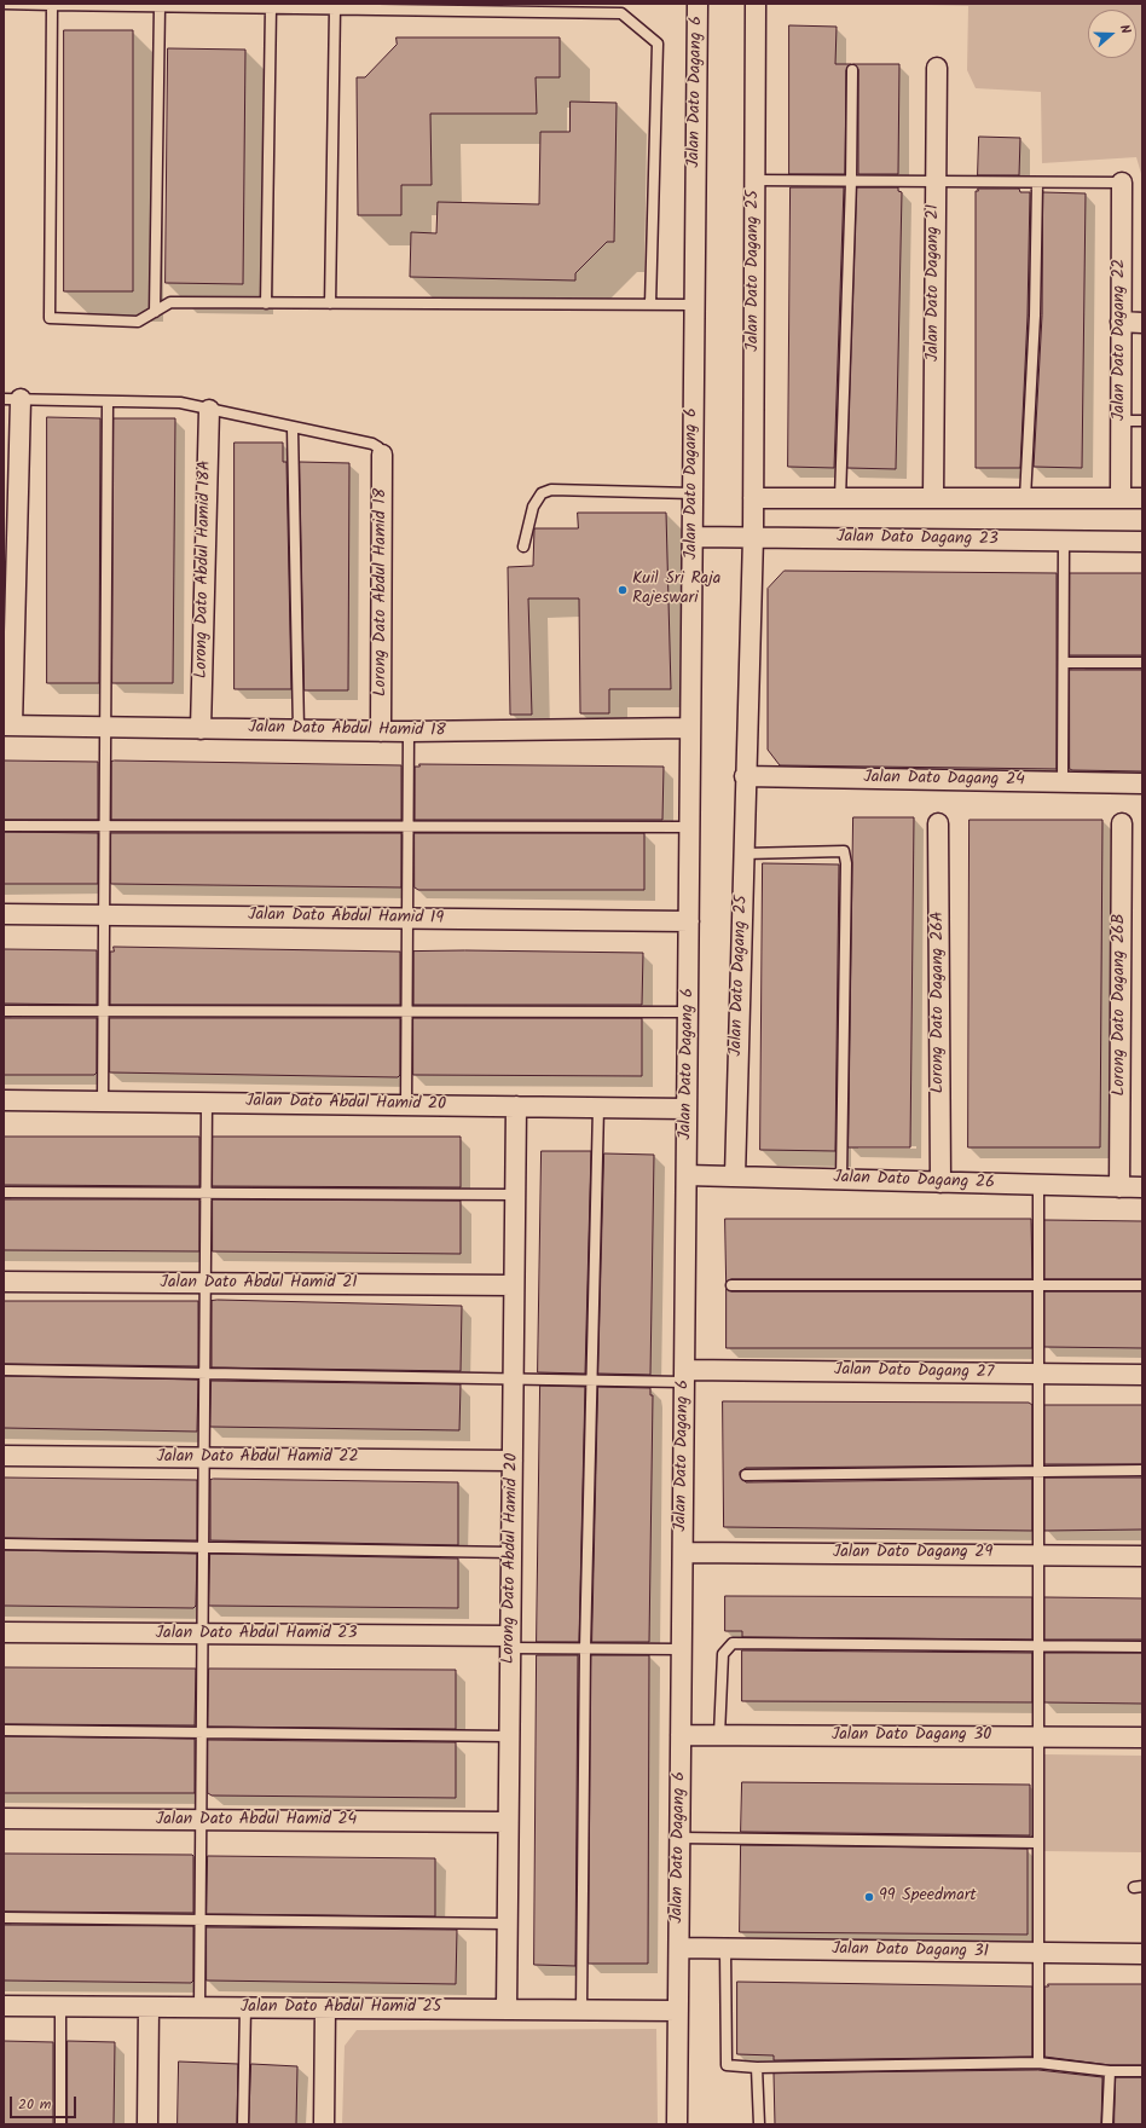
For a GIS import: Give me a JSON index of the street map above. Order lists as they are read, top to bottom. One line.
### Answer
{"streets":{"street":["Jalan Dato Dagang 6","Jalan Dato Dagang 25","Jalan Dato Dagang 21","Jalan Dato Dagang 22","Jalan Dato Dagang 23","Lorong Dato Abdul Hamid 18A","Lorong Dato Abdul Hamid 18","Jalan Dato Abdul Hamid 18","Jalan Dato Dagang 24","Jalan Dato Abdul Hamid 19","Lorong Dato Dagang 26A","Lorong Dato Dagang 26B","Jalan Dato Abdul Hamid 20","Jalan Dato Dagang 26","Jalan Dato Abdul Hamid 21","Jalan Dato Dagang 27","Jalan Dato Abdul Hamid 22","Jalan Dato Dagang 29","Lorong Dato Abdul Hamid 20","Jalan Dato Abdul Hamid 23","Jalan Dato Dagang 30","Jalan Dato Abdul Hamid 24","Jalan Dato Dagang 31","Jalan Dato Abdul Hamid 25"]},"crossings":[["Jalan Dato Dagang 6","Jalan Dato Dagang 23"],["Jalan Dato Dagang 6","Jalan Dato Abdul Hamid 18"],["Jalan Dato Dagang 6","Jalan Dato Abdul Hamid 19"],["Jalan Dato Dagang 6","Jalan Dato Abdul Hamid 20"],["Jalan Dato Dagang 6","Jalan Dato Dagang 26"],["Jalan Dato Dagang 6","Jalan Dato Dagang 27"],["Jalan Dato Dagang 6","Jalan Dato Dagang 29"],["Jalan Dato Dagang 6","Jalan Dato Dagang 30"],["Jalan Dato Dagang 6","Jalan Dato Dagang 31"],["Jalan Dato Dagang 6","Jalan Dato Abdul Hamid 25"],["Jalan Dato Dagang 25","Jalan Dato Dagang 23"],["Jalan Dato Dagang 25","Jalan Dato Dagang 24"],["Jalan Dato Dagang 25","Jalan Dato Dagang 26"],["Lorong Dato Abdul Hamid 18A","Jalan Dato Abdul Hamid 18"],["Lorong Dato Abdul Hamid 18","Jalan Dato Abdul Hamid 18"],["Lorong Dato Dagang 26A","Jalan Dato Dagang 26"],["Lorong Dato Dagang 26B","Jalan Dato Dagang 26"],["Jalan Dato Abdul Hamid 20","Lorong Dato Abdul Hamid 20"],["Jalan Dato Abdul Hamid 21","Lorong Dato Abdul Hamid 20"],["Jalan Dato Abdul Hamid 22","Lorong Dato Abdul Hamid 20"],["Lorong Dato Abdul Hamid 20","Jalan Dato Abdul Hamid 23"],["Lorong Dato Abdul Hamid 20","Jalan Dato Abdul Hamid 24"],["Lorong Dato Abdul Hamid 20","Jalan Dato Abdul Hamid 25"]],"places":["Kuil Sri Raja Rajeswari","99 Speedmart"],"scale_bar":"20 m","north":"right"}
